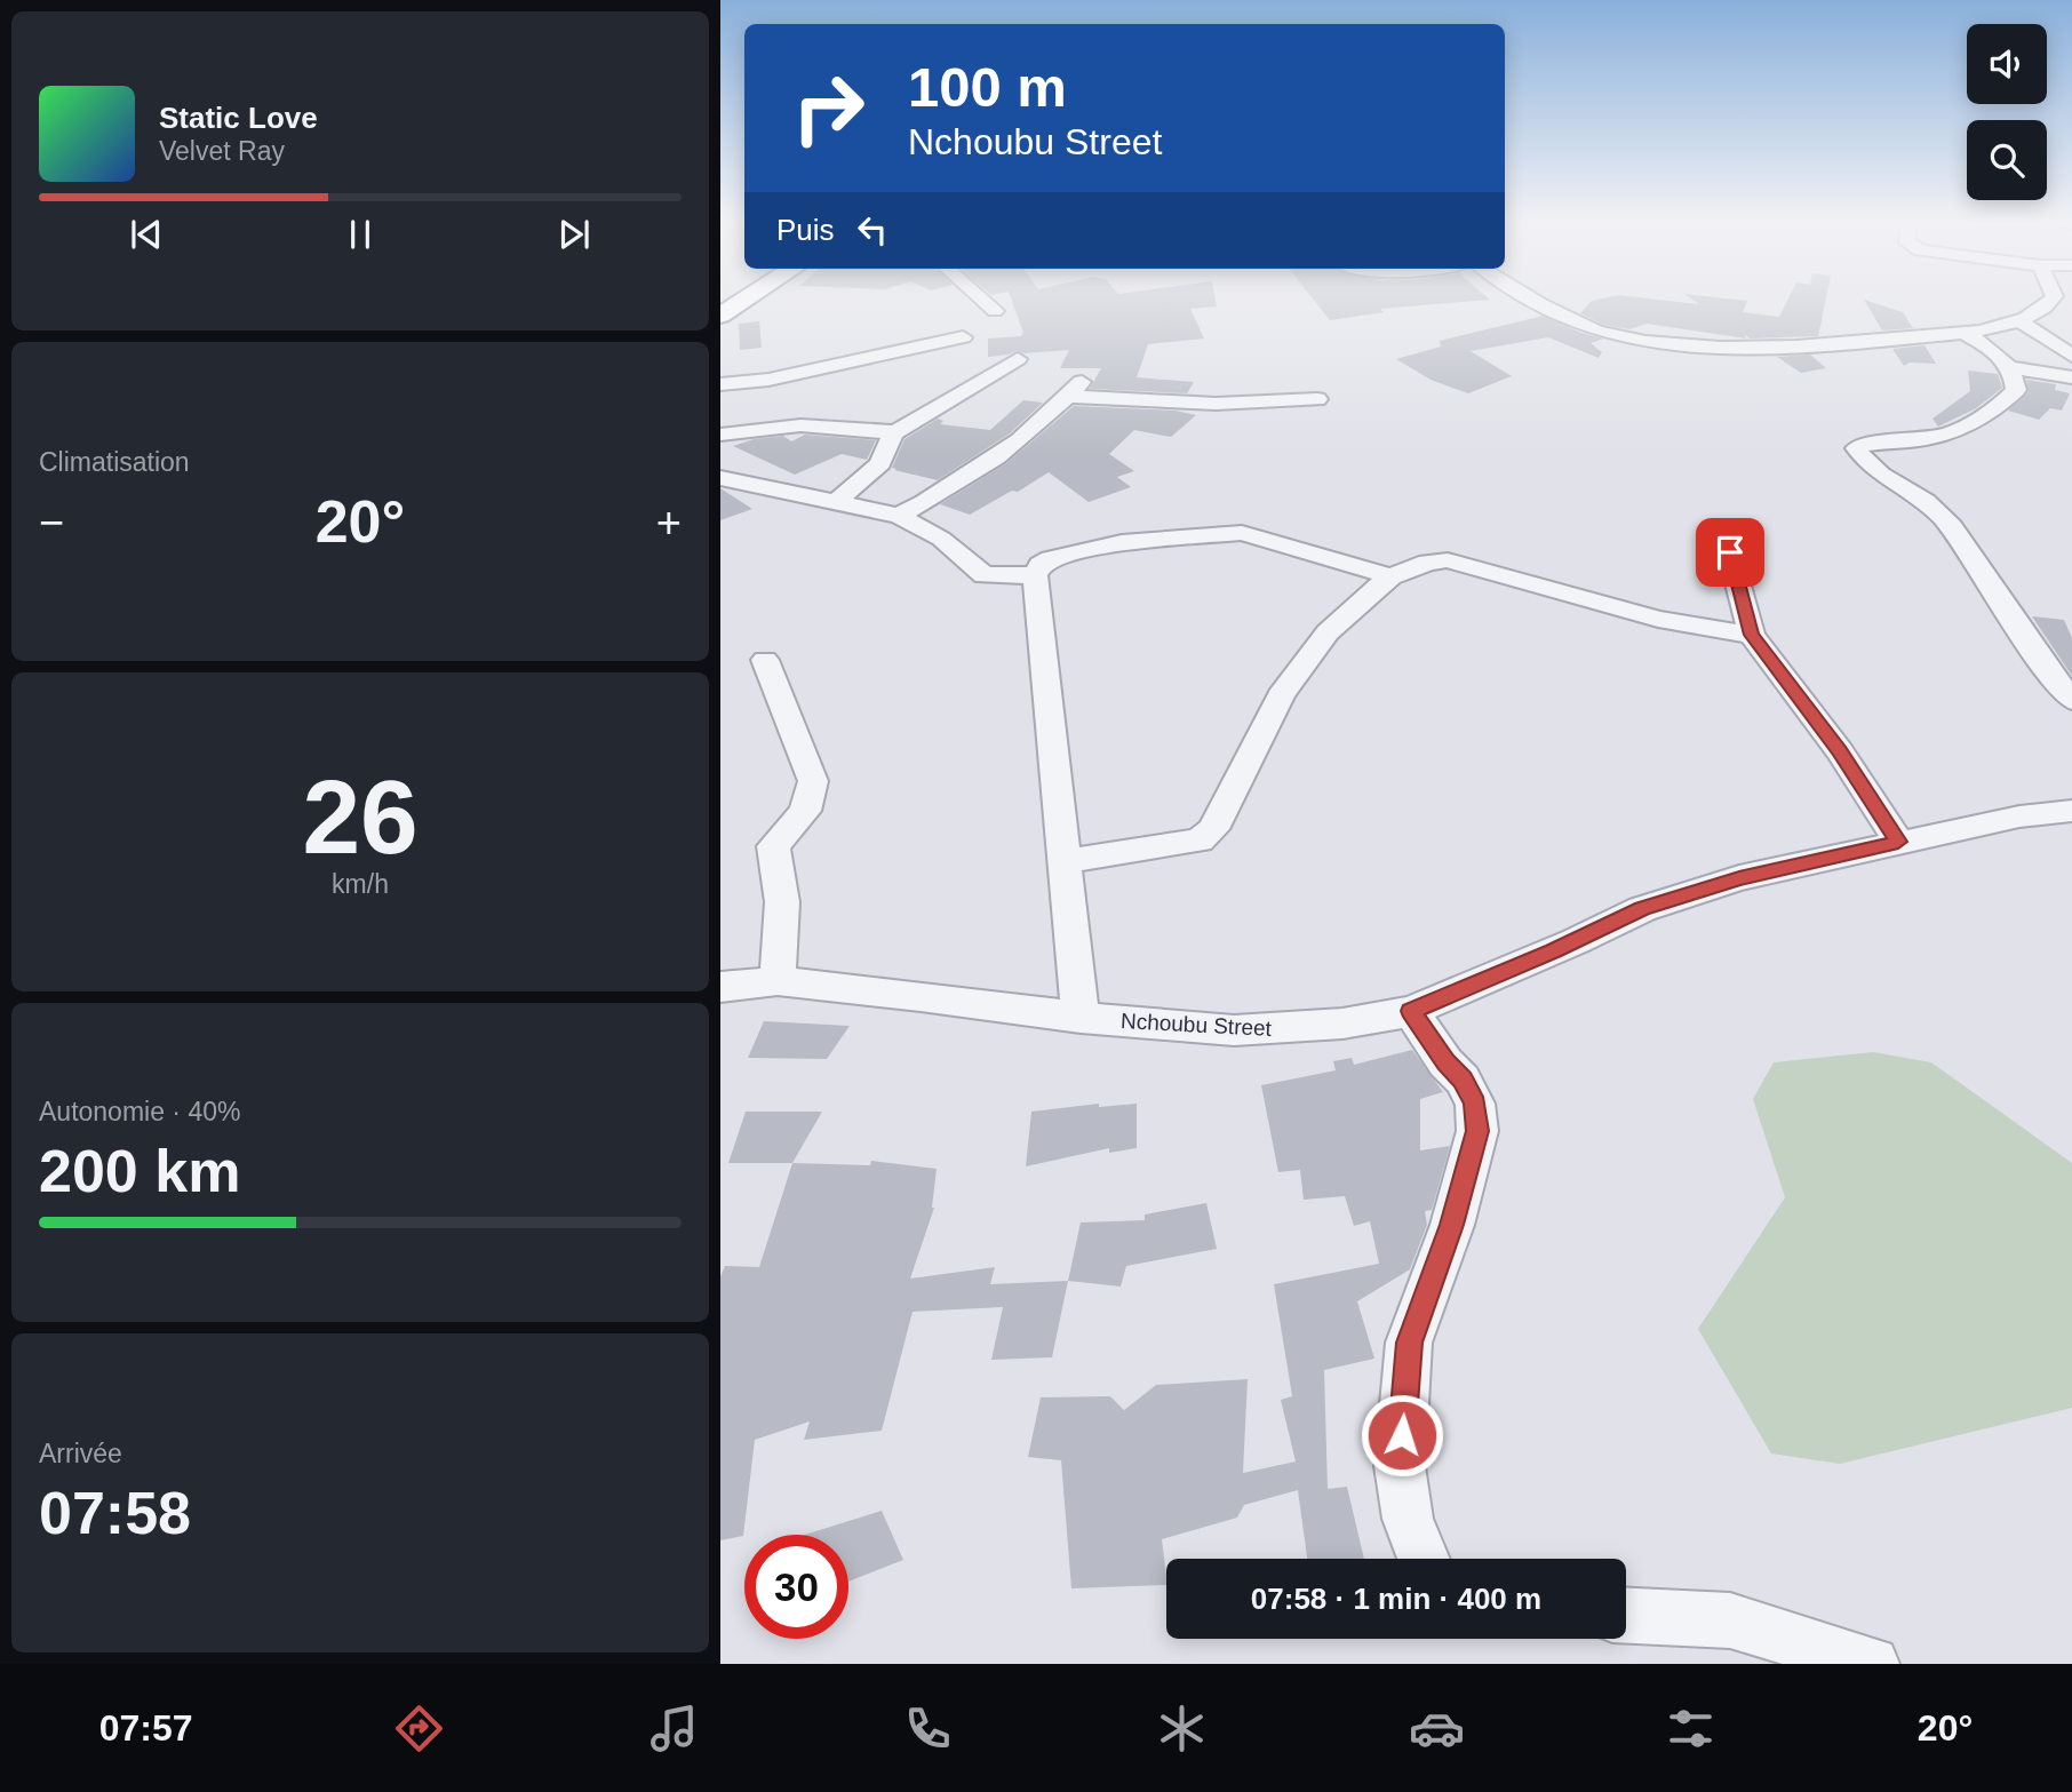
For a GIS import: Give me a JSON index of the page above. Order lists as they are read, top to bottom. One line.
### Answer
{"streets":{"street":["Nchoubu Street"]},"page":{"turn":["100 m","Nchoubu Street"],"song":["Static Love","Velvet Ray"],"then":"Puis","tile":["Climatisation",["26","km/h"],["Autonomie · 40%","200 km"],["Arrivée","07:58"]],"heat":["−","20°","+"],"limit":"30","trip":"07:58 · 1 min · 400 m","tabs":["07:57","20°"]}}
